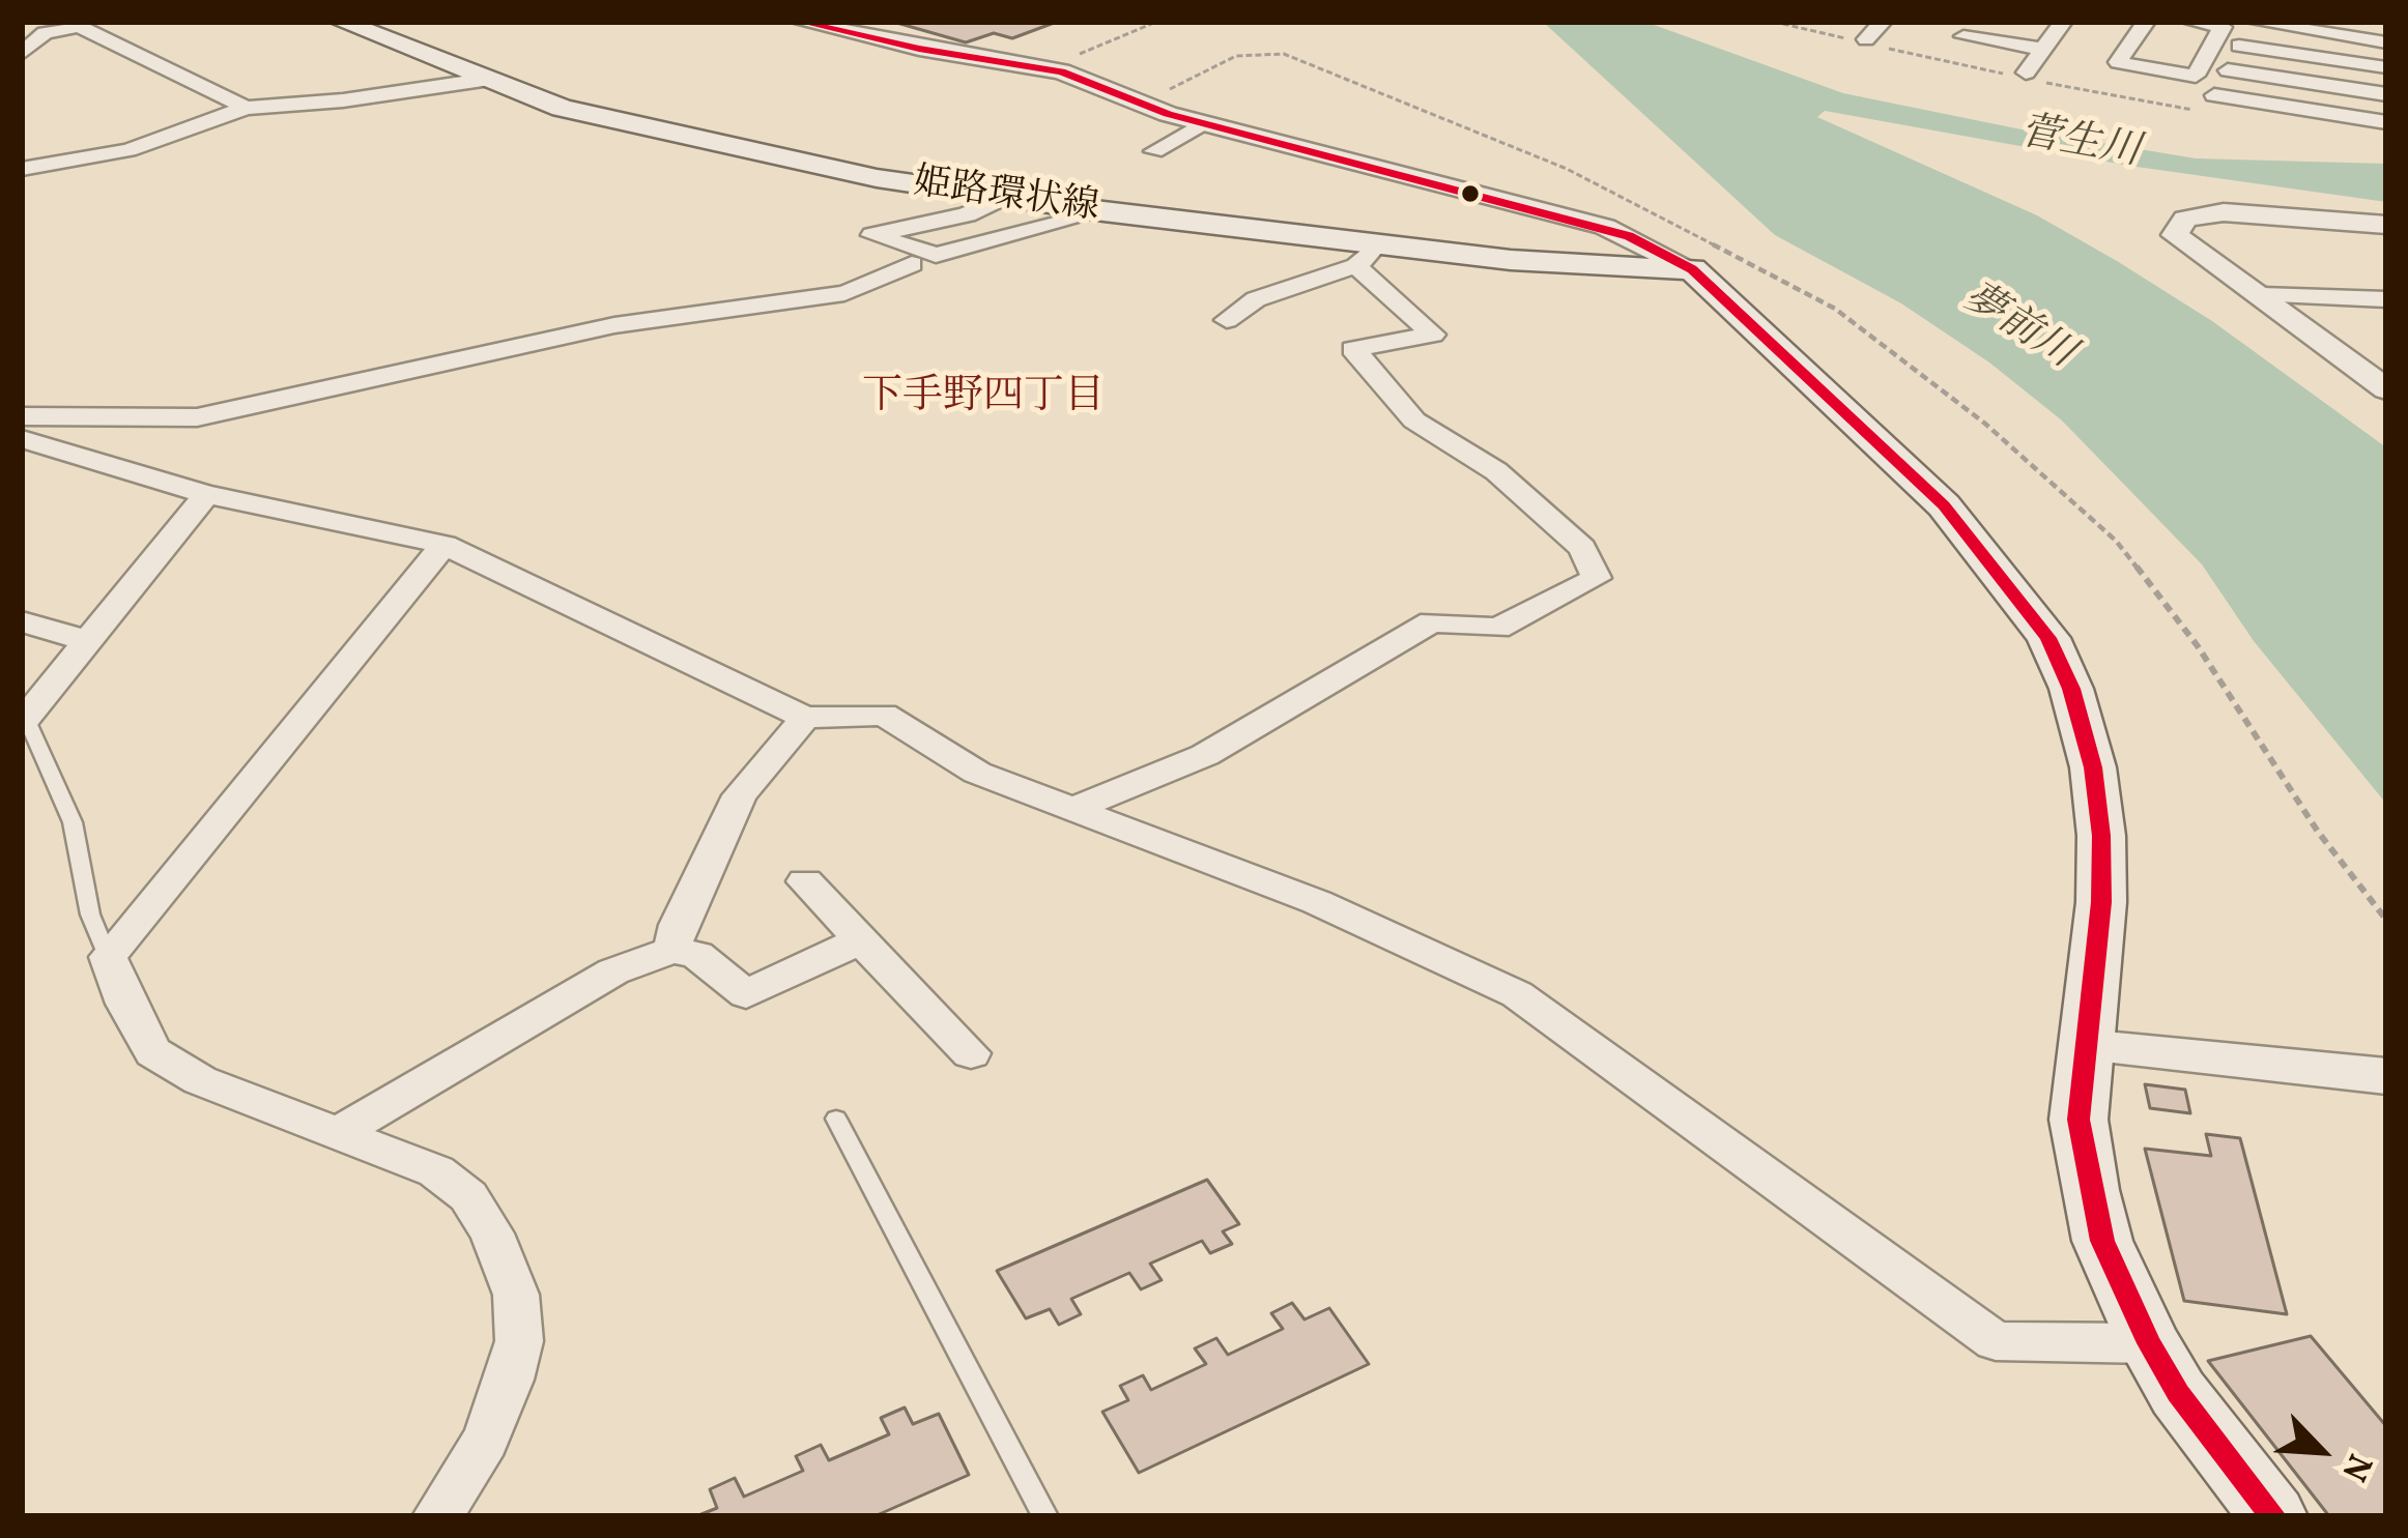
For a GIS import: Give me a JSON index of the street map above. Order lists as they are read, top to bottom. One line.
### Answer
{"streets":{"main road":["姫路環状線"]},"districts":["下手野四丁目"],"water":["菅生川","夢前川"],"north":"bottom right"}
